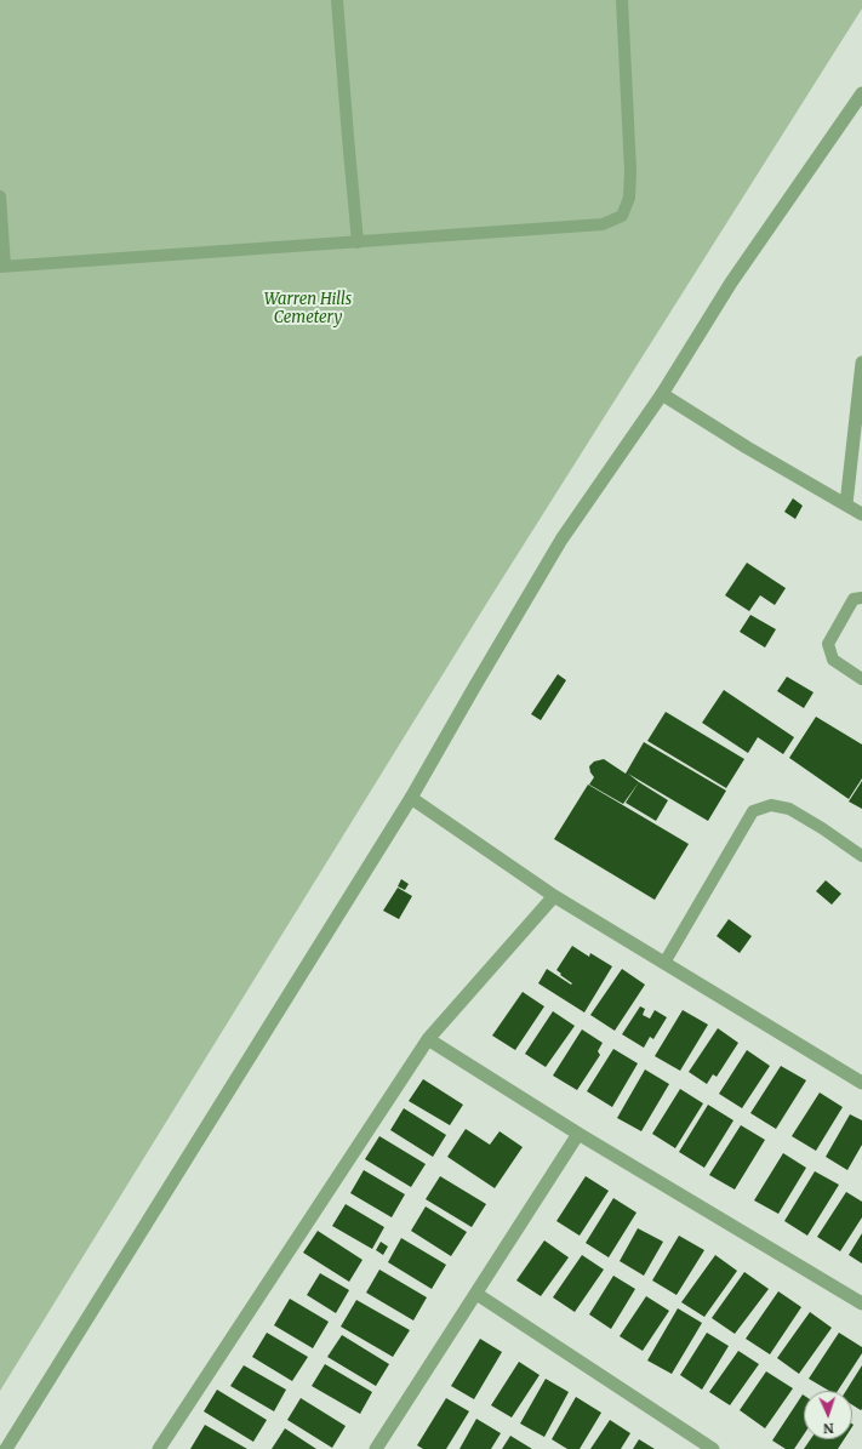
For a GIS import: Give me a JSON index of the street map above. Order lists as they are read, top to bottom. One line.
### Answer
{"parks":["Warren Hills Cemetery"],"north":"bottom"}
